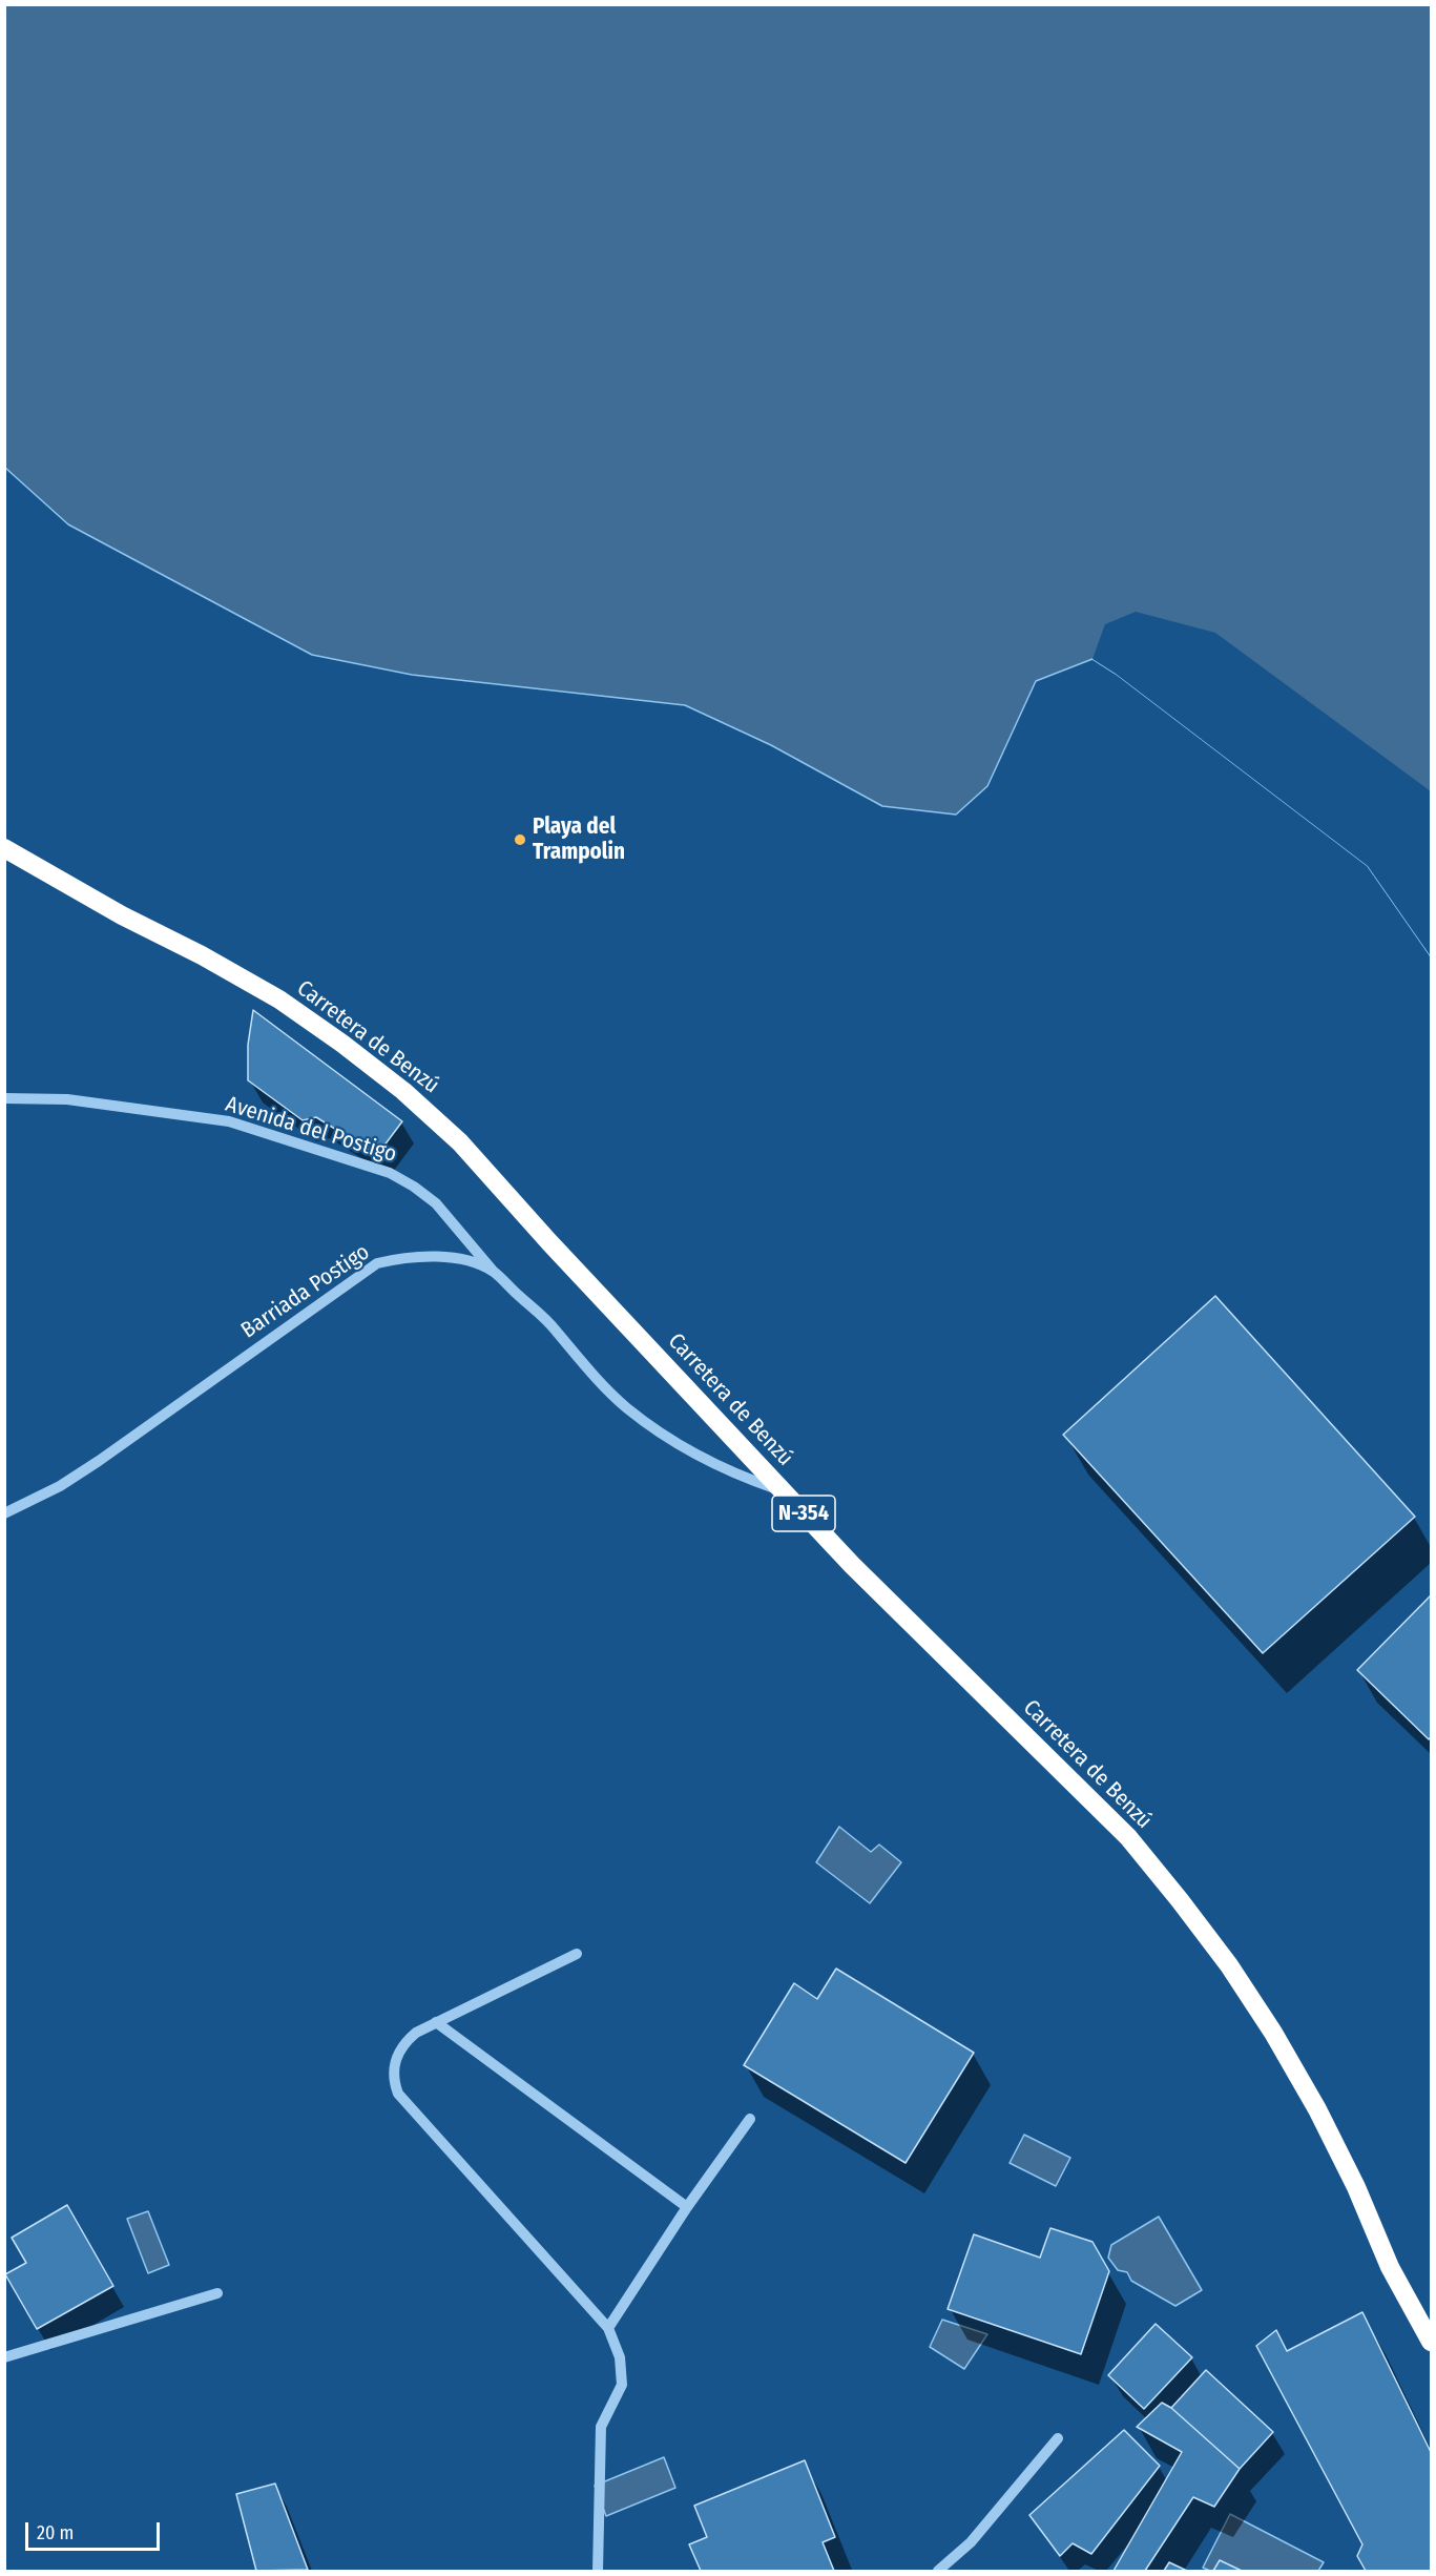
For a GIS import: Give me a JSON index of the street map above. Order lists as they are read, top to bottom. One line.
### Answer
{"streets":{"highway":["Carretera de Benzú","N-354"],"street":["Avenida del Postigo","Barriada Postigo"]},"crossings":[["Carretera de Benzú","Barriada Postigo"],["Avenida del Postigo","Barriada Postigo"]],"places":["Playa del Trampolin"],"scale_bar":"20 m"}
